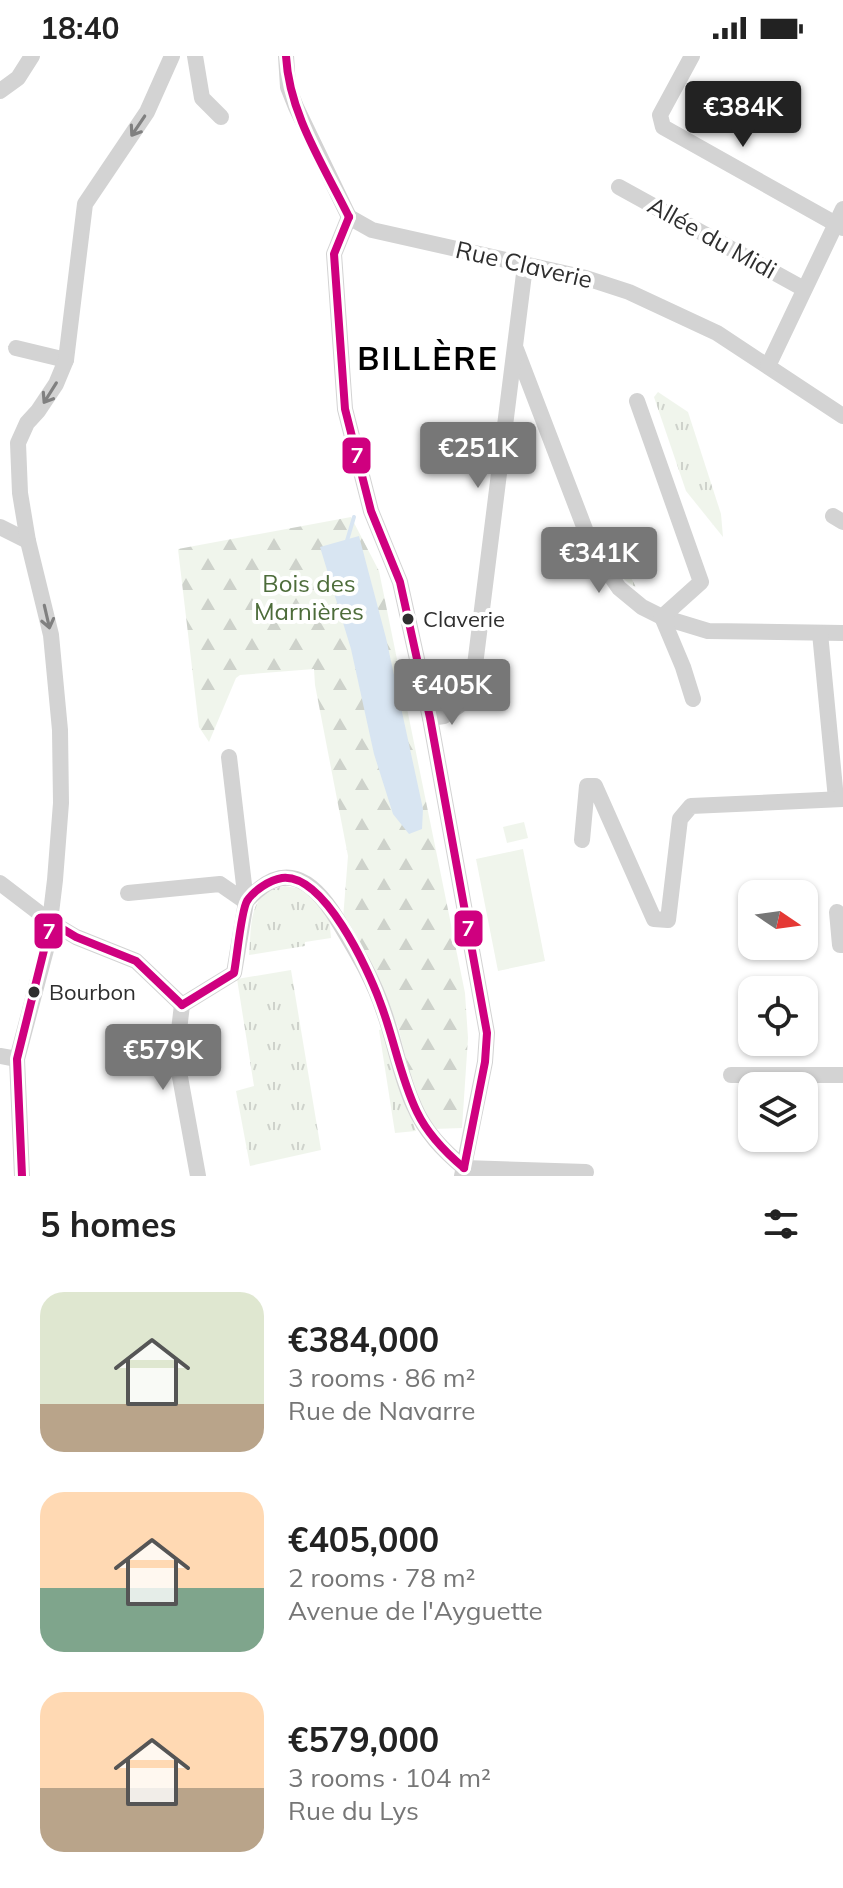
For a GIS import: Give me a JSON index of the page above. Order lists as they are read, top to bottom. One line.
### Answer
{"streets":{"street":["Allée du Midi","Rue Claverie"]},"districts":["BILLÈRE"],"parks":["Bois des Marnières"],"places":["Claverie","Bourbon"],"lines":["transit line 7"],"north":"right","page":{"status":"18:40","price":["€384K","€251K","€341K","€405K","€579K"],"heading":"5 homes","list":[{"name":"€384,000","note":"3 rooms · 86 m² · Rue de Navarre"},{"name":"€405,000","note":"2 rooms · 78 m² · Avenue de l'Ayguette"},{"name":"€579,000","note":"3 rooms · 104 m² · Rue du Lys"}]}}
